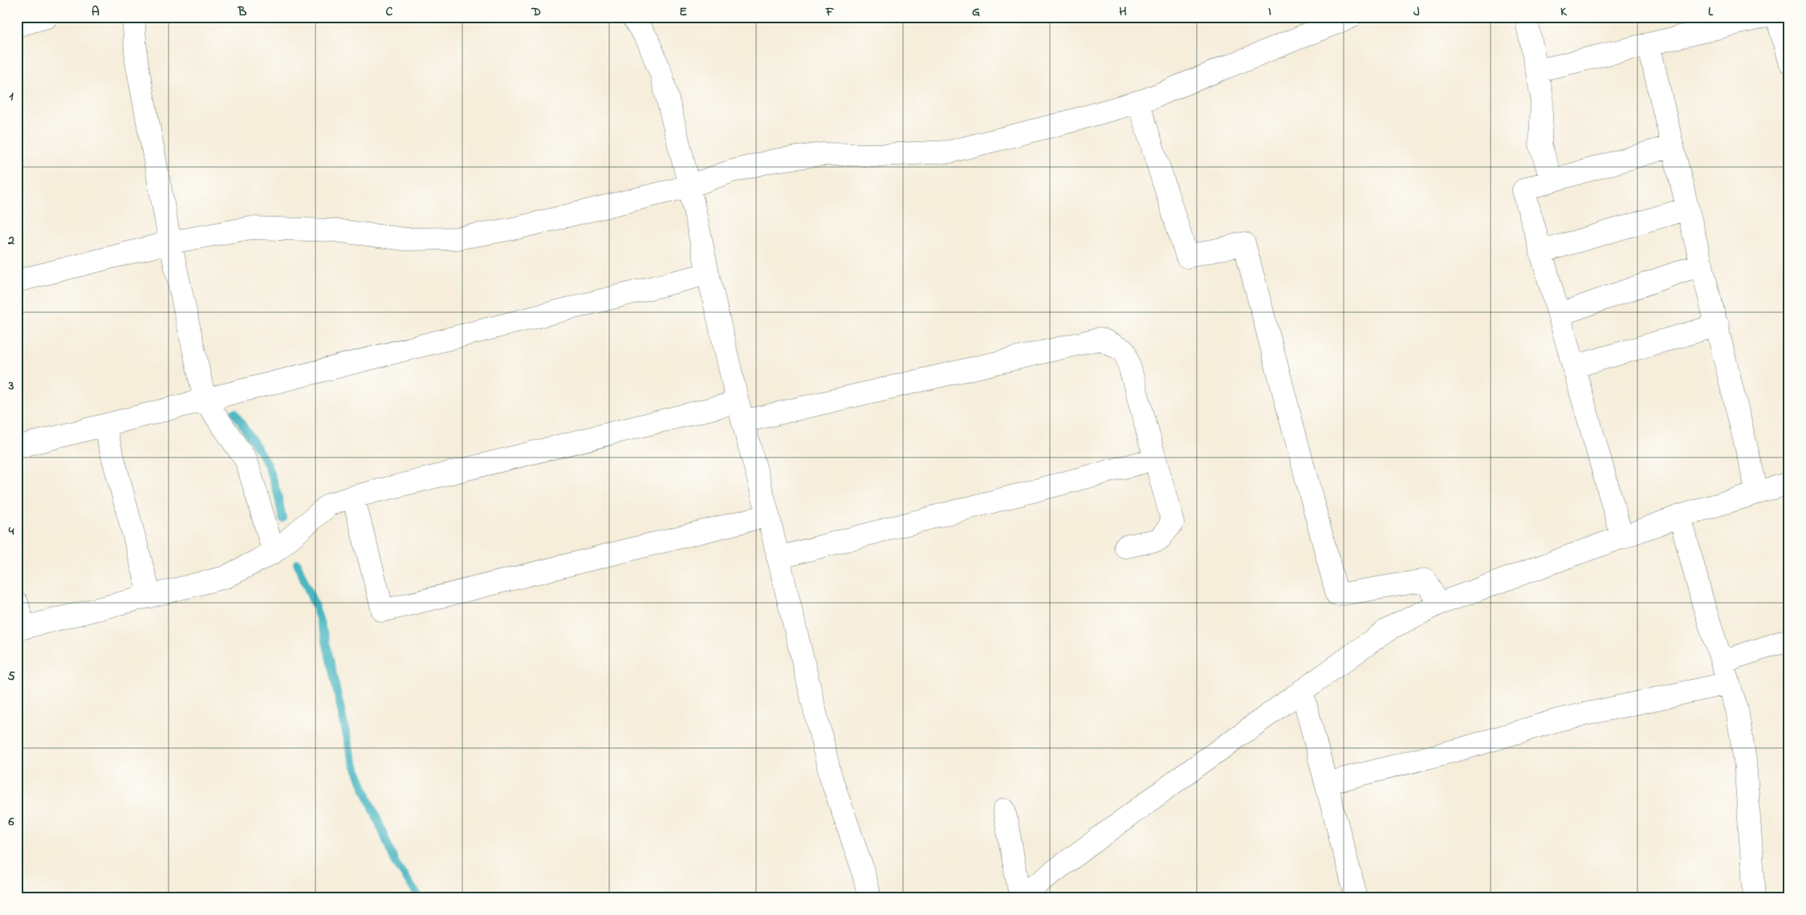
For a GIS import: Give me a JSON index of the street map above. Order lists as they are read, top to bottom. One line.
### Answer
{"grid":{"columns":["A","B","C","D","E","F","G","H","I","J","K","L"],"rows":["1","2","3","4","5","6"]}}
